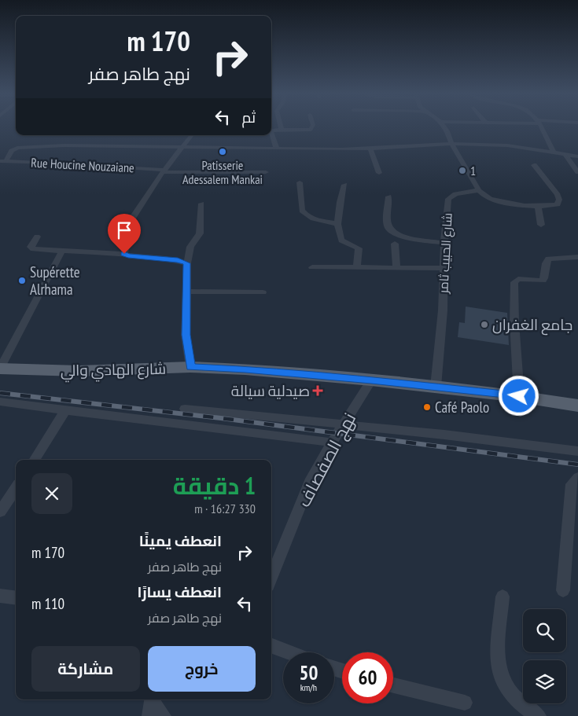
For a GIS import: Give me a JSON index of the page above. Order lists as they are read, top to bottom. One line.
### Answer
{"streets":{"main road":["شارع الهادي والي"],"street":["Rue Houcine Nouzaiane","شارع الحبيب ثامر","نهج الصفصاف"]},"crossings":[["شارع الحبيب ثامر","شارع الهادي والي"],["شارع الهادي والي","نهج الصفصاف"]],"places":{"other":["Patisserie Adessalem Mankai","1","Supérette Alrhama","جامع الغفران","Café Paolo"],"health":["صيدلية سيالة"]},"page":{"turn":["170 m","نهج طاهر صفر"],"then":"ثم","heading":["1 دقيقة","330 m · 16:27"],"list":[{"name":"انعطف يمينًا","note":"نهج طاهر صفر","value":"170 m"},{"name":"انعطف يسارًا","note":"نهج طاهر صفر","value":"110 m"}],"buttons":["خروج","مشاركة"],"speed":"50 km/h","limit":"60"}}
